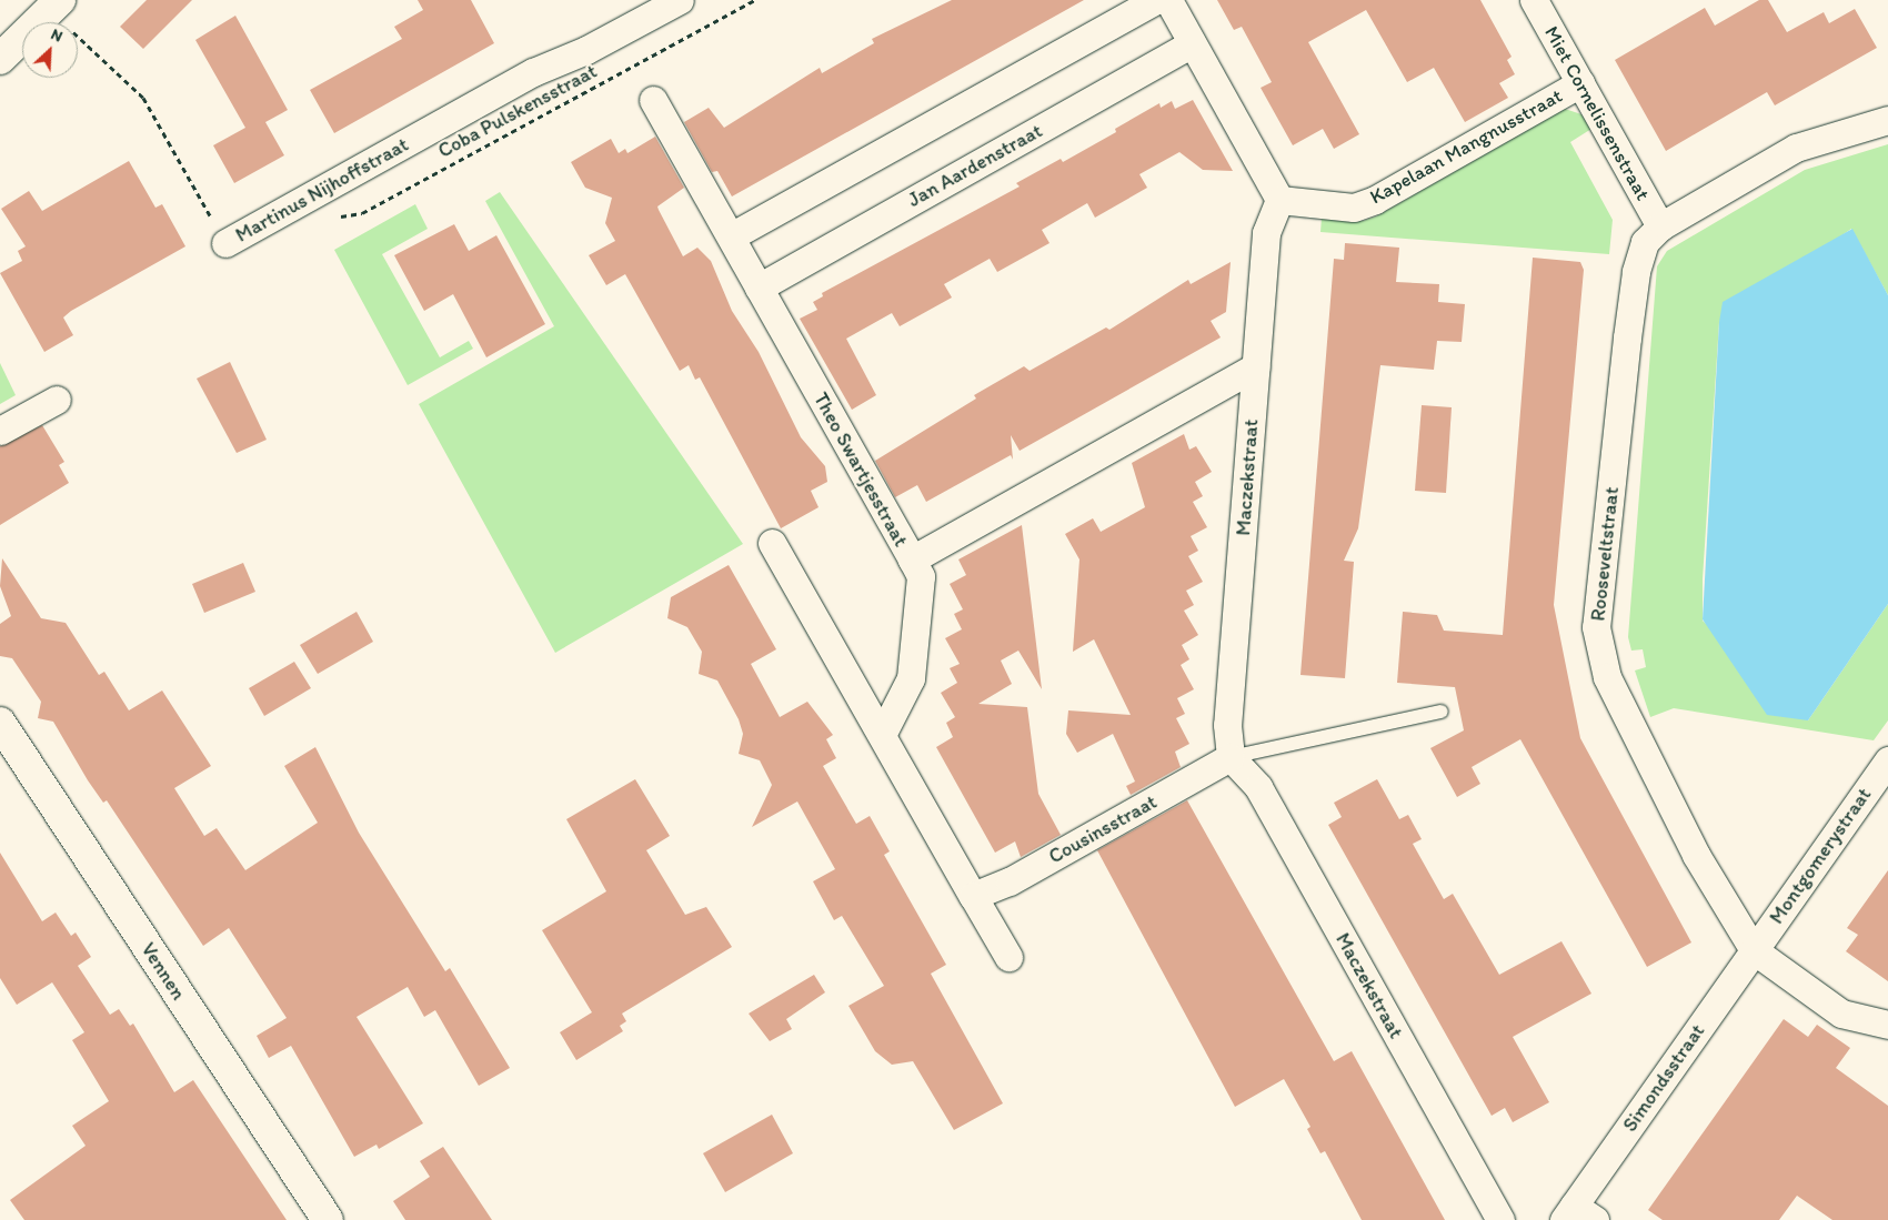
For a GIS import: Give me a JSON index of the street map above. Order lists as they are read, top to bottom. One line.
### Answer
{"streets":{"street":["Miet Cornelissenstraat","Kapelaan Mangnusstraat","Jan Aardenstraat","Martinus Nijhoffstraat","Theo Swartjesstraat","Maczekstraat","Rooseveltstraat","Cousinsstraat","Montgomerystraat","Vennen","Simondsstraat"],"path":["Coba Pulskensstraat"]},"crossings":[["Miet Cornelissenstraat","Kapelaan Mangnusstraat"],["Miet Cornelissenstraat","Rooseveltstraat"],["Kapelaan Mangnusstraat","Maczekstraat"],["Jan Aardenstraat","Theo Swartjesstraat"],["Theo Swartjesstraat","Maczekstraat"],["Maczekstraat","Cousinsstraat"],["Rooseveltstraat","Montgomerystraat"],["Rooseveltstraat","Simondsstraat"],["Montgomerystraat","Simondsstraat"]],"north":"top right"}
